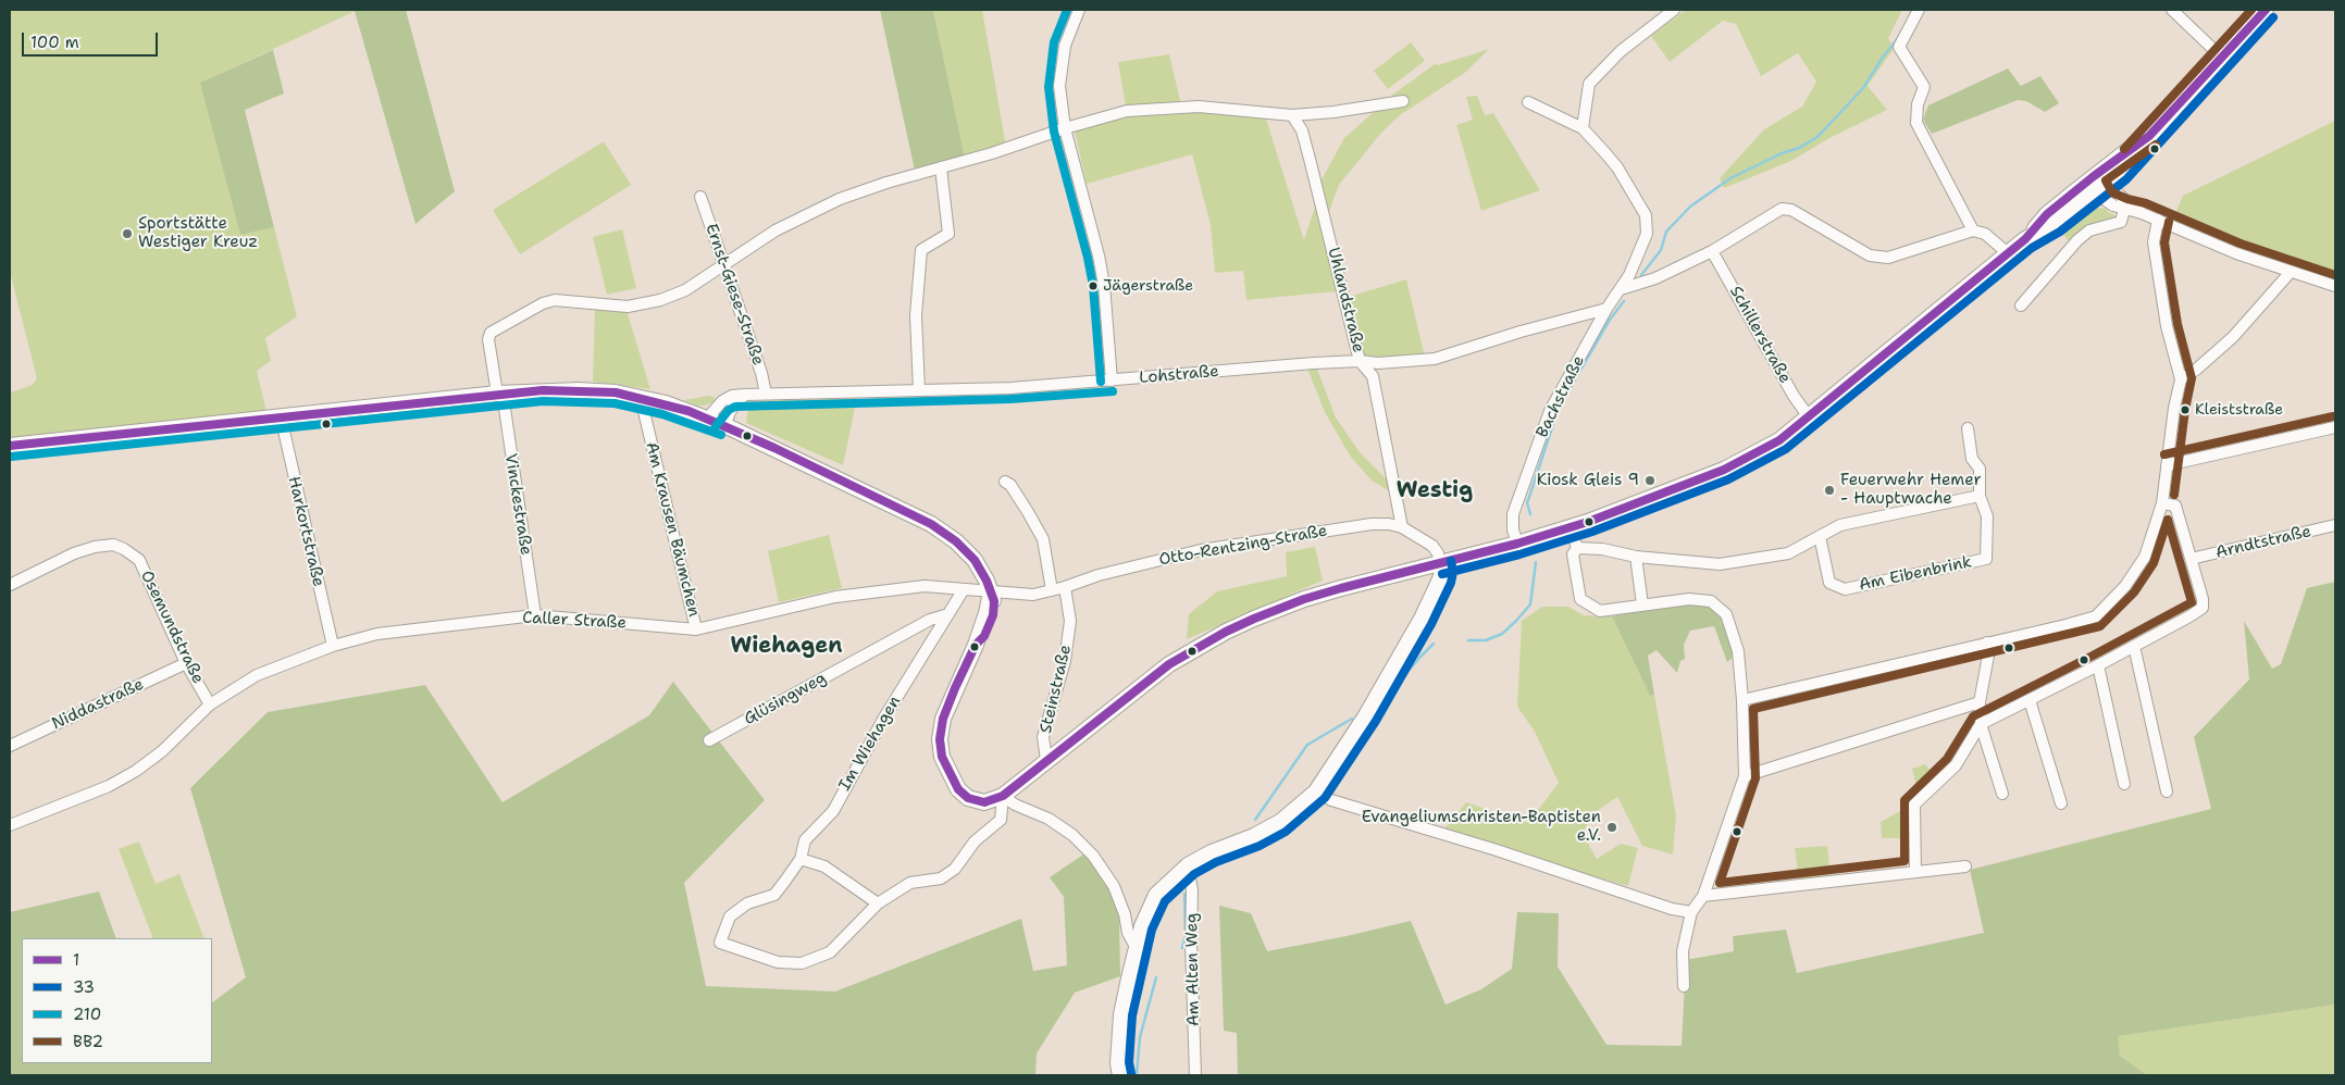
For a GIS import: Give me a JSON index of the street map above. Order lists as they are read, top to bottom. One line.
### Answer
{"streets":{"street":["Ernst-Giese-Straße","Uhlandstraße","Schillerstraße","Lohstraße","Bachstraße","Vinckestraße","Am Krausen Bäumchen","Harkortstraße","Arndtstraße","Otto-Rentzing-Straße","Am Eibenbrink","Caller Straße","Osemundstraße","Steinstraße","Glüsingweg","Niddastraße","Im Wiehagen","Am Alten Weg"]},"crossings":[["Ernst-Giese-Straße","Lohstraße"],["Uhlandstraße","Lohstraße"],["Uhlandstraße","Otto-Rentzing-Straße"],["Lohstraße","Bachstraße"],["Vinckestraße","Caller Straße"],["Am Krausen Bäumchen","Caller Straße"],["Harkortstraße","Caller Straße"],["Otto-Rentzing-Straße","Caller Straße"],["Otto-Rentzing-Straße","Steinstraße"],["Caller Straße","Osemundstraße"],["Caller Straße","Im Wiehagen"],["Osemundstraße","Niddastraße"],["Glüsingweg","Im Wiehagen"]],"districts":["Westig","Wiehagen"],"places":["Sportstätte Westiger Kreuz","Jägerstraße","Kleiststraße","Kiosk Gleis 9","Feuerwehr Hemer - Hauptwache","Evangeliumschristen-Baptisten e.V."],"lines":["transit line 1","transit line 210","transit line BB2","transit line 33"],"legend":["1","33","210","BB2"],"scale_bar":"100 m"}
